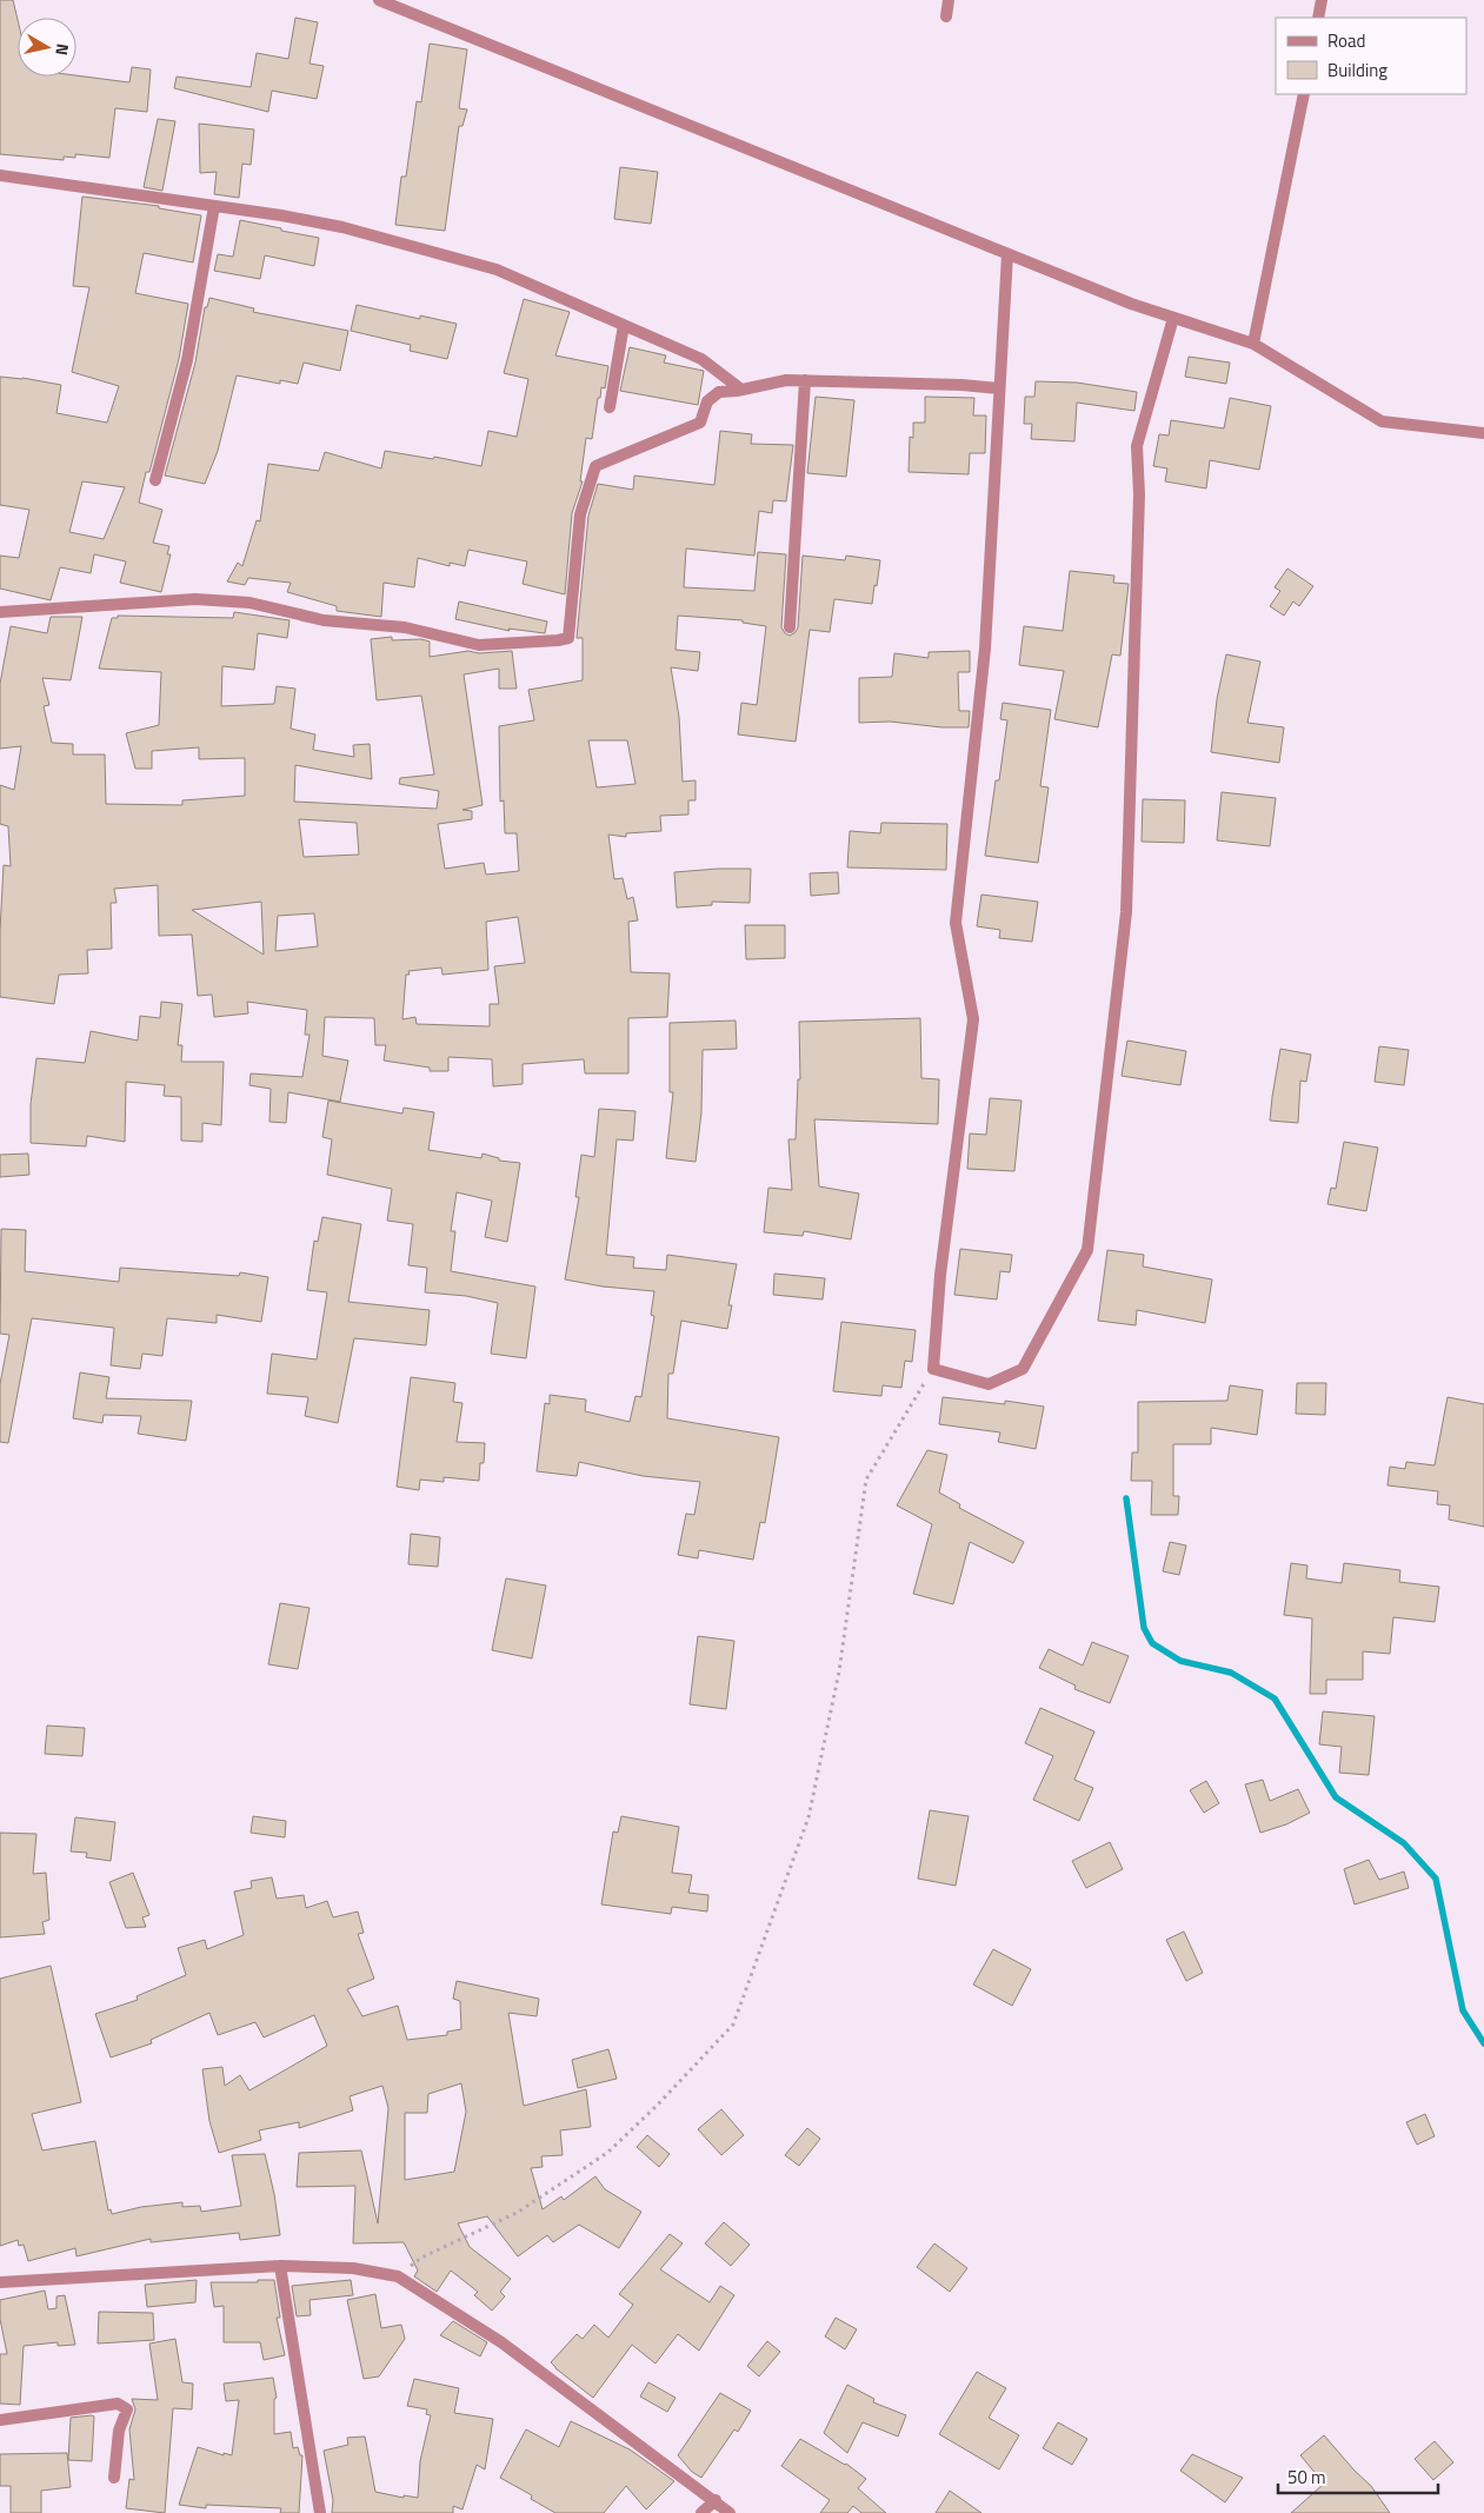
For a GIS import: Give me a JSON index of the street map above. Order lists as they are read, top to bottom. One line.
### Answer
{"legend":["Road","Building"],"scale_bar":"50 m","north":"right"}
